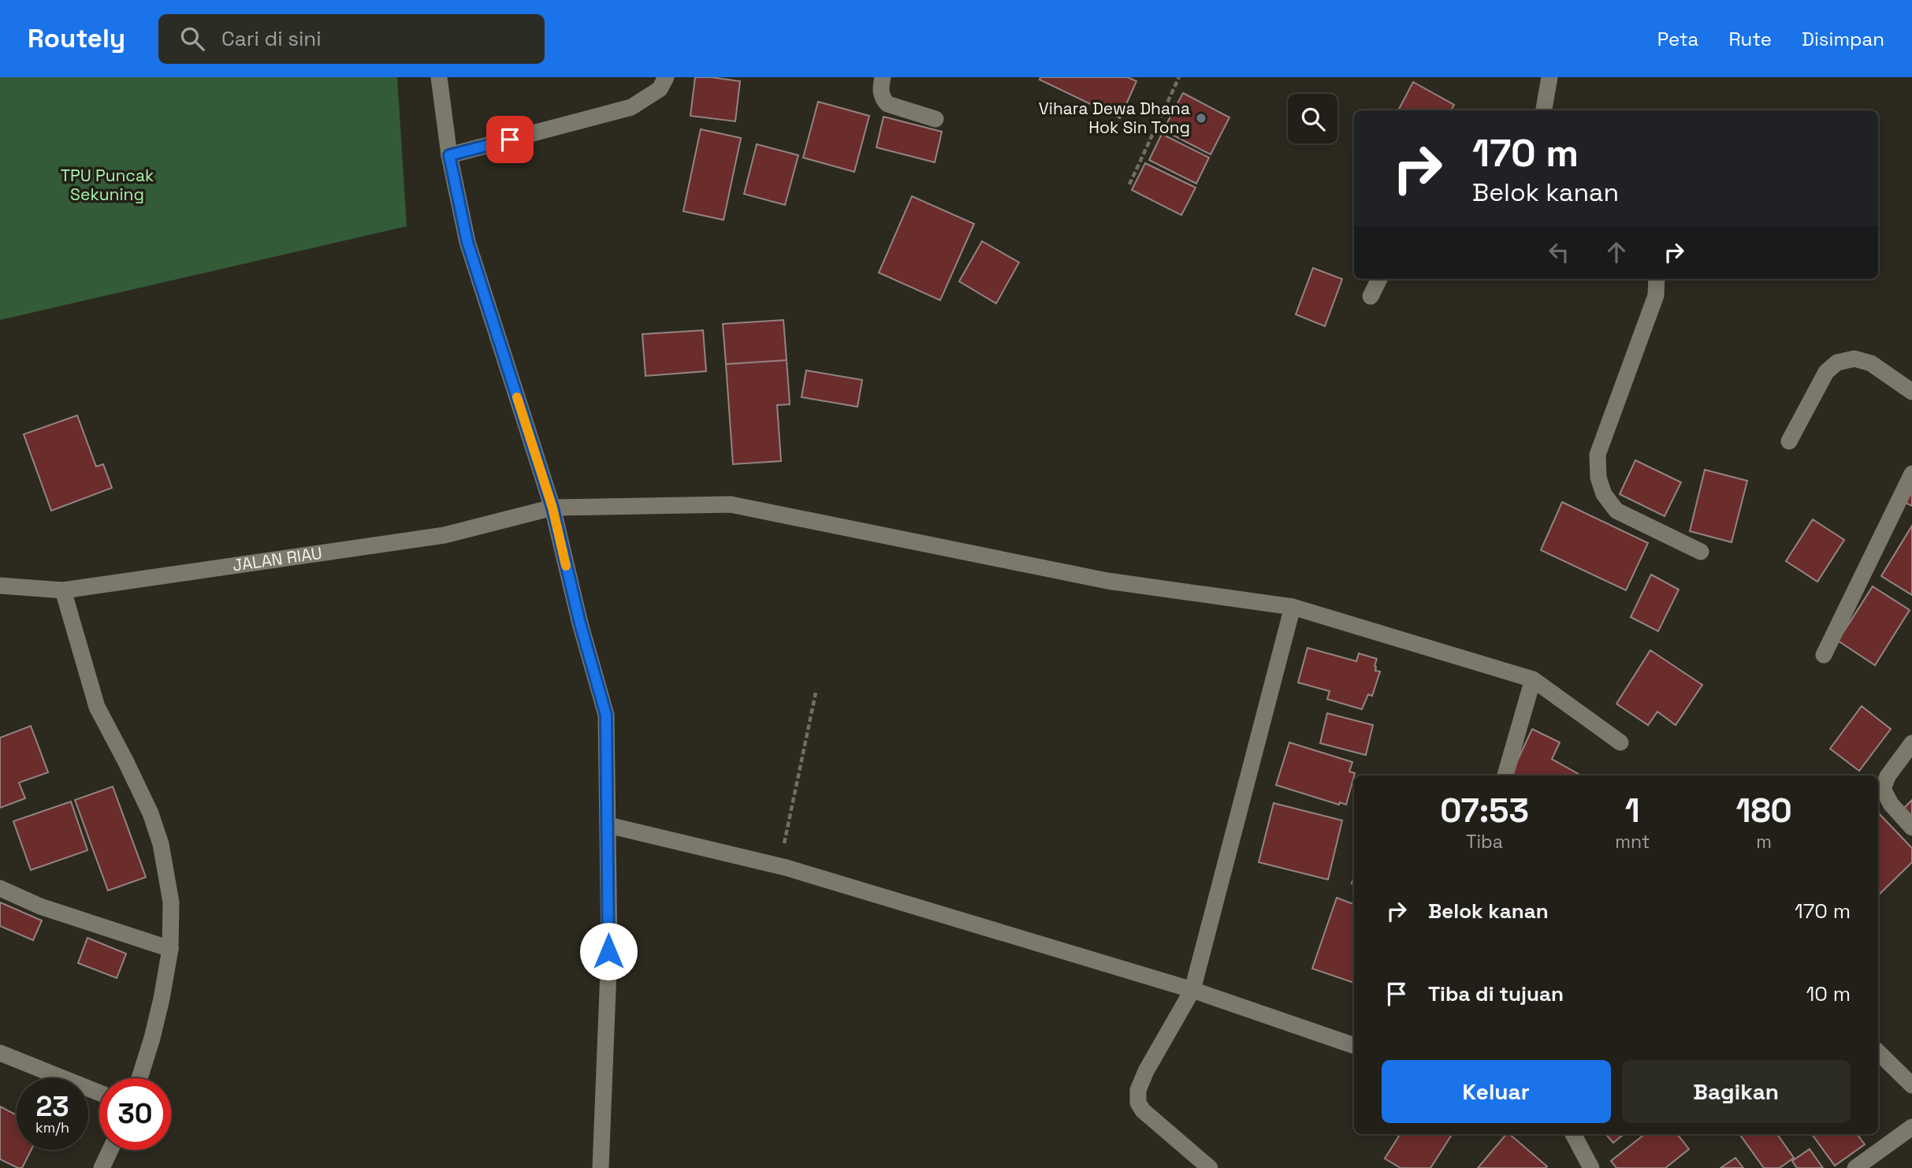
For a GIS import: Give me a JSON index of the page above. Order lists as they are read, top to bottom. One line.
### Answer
{"streets":{"street":["JALAN RIAU"]},"parks":["TPU Puncak Sekuning"],"places":["Vihara Dewa Dhana Hok Sin Tong"],"page":{"header":"Routely","search":"Cari di sini","nav":["Peta","Rute","Disimpan"],"turn":["170 m","Belok kanan"],"eta":["07:53","Tiba","1","mnt","180","m"],"list":[{"name":"Belok kanan","value":"170 m"},{"name":"Tiba di tujuan","value":"10 m"}],"buttons":["Keluar","Bagikan"],"speed":"23 km/h","limit":"30"}}
